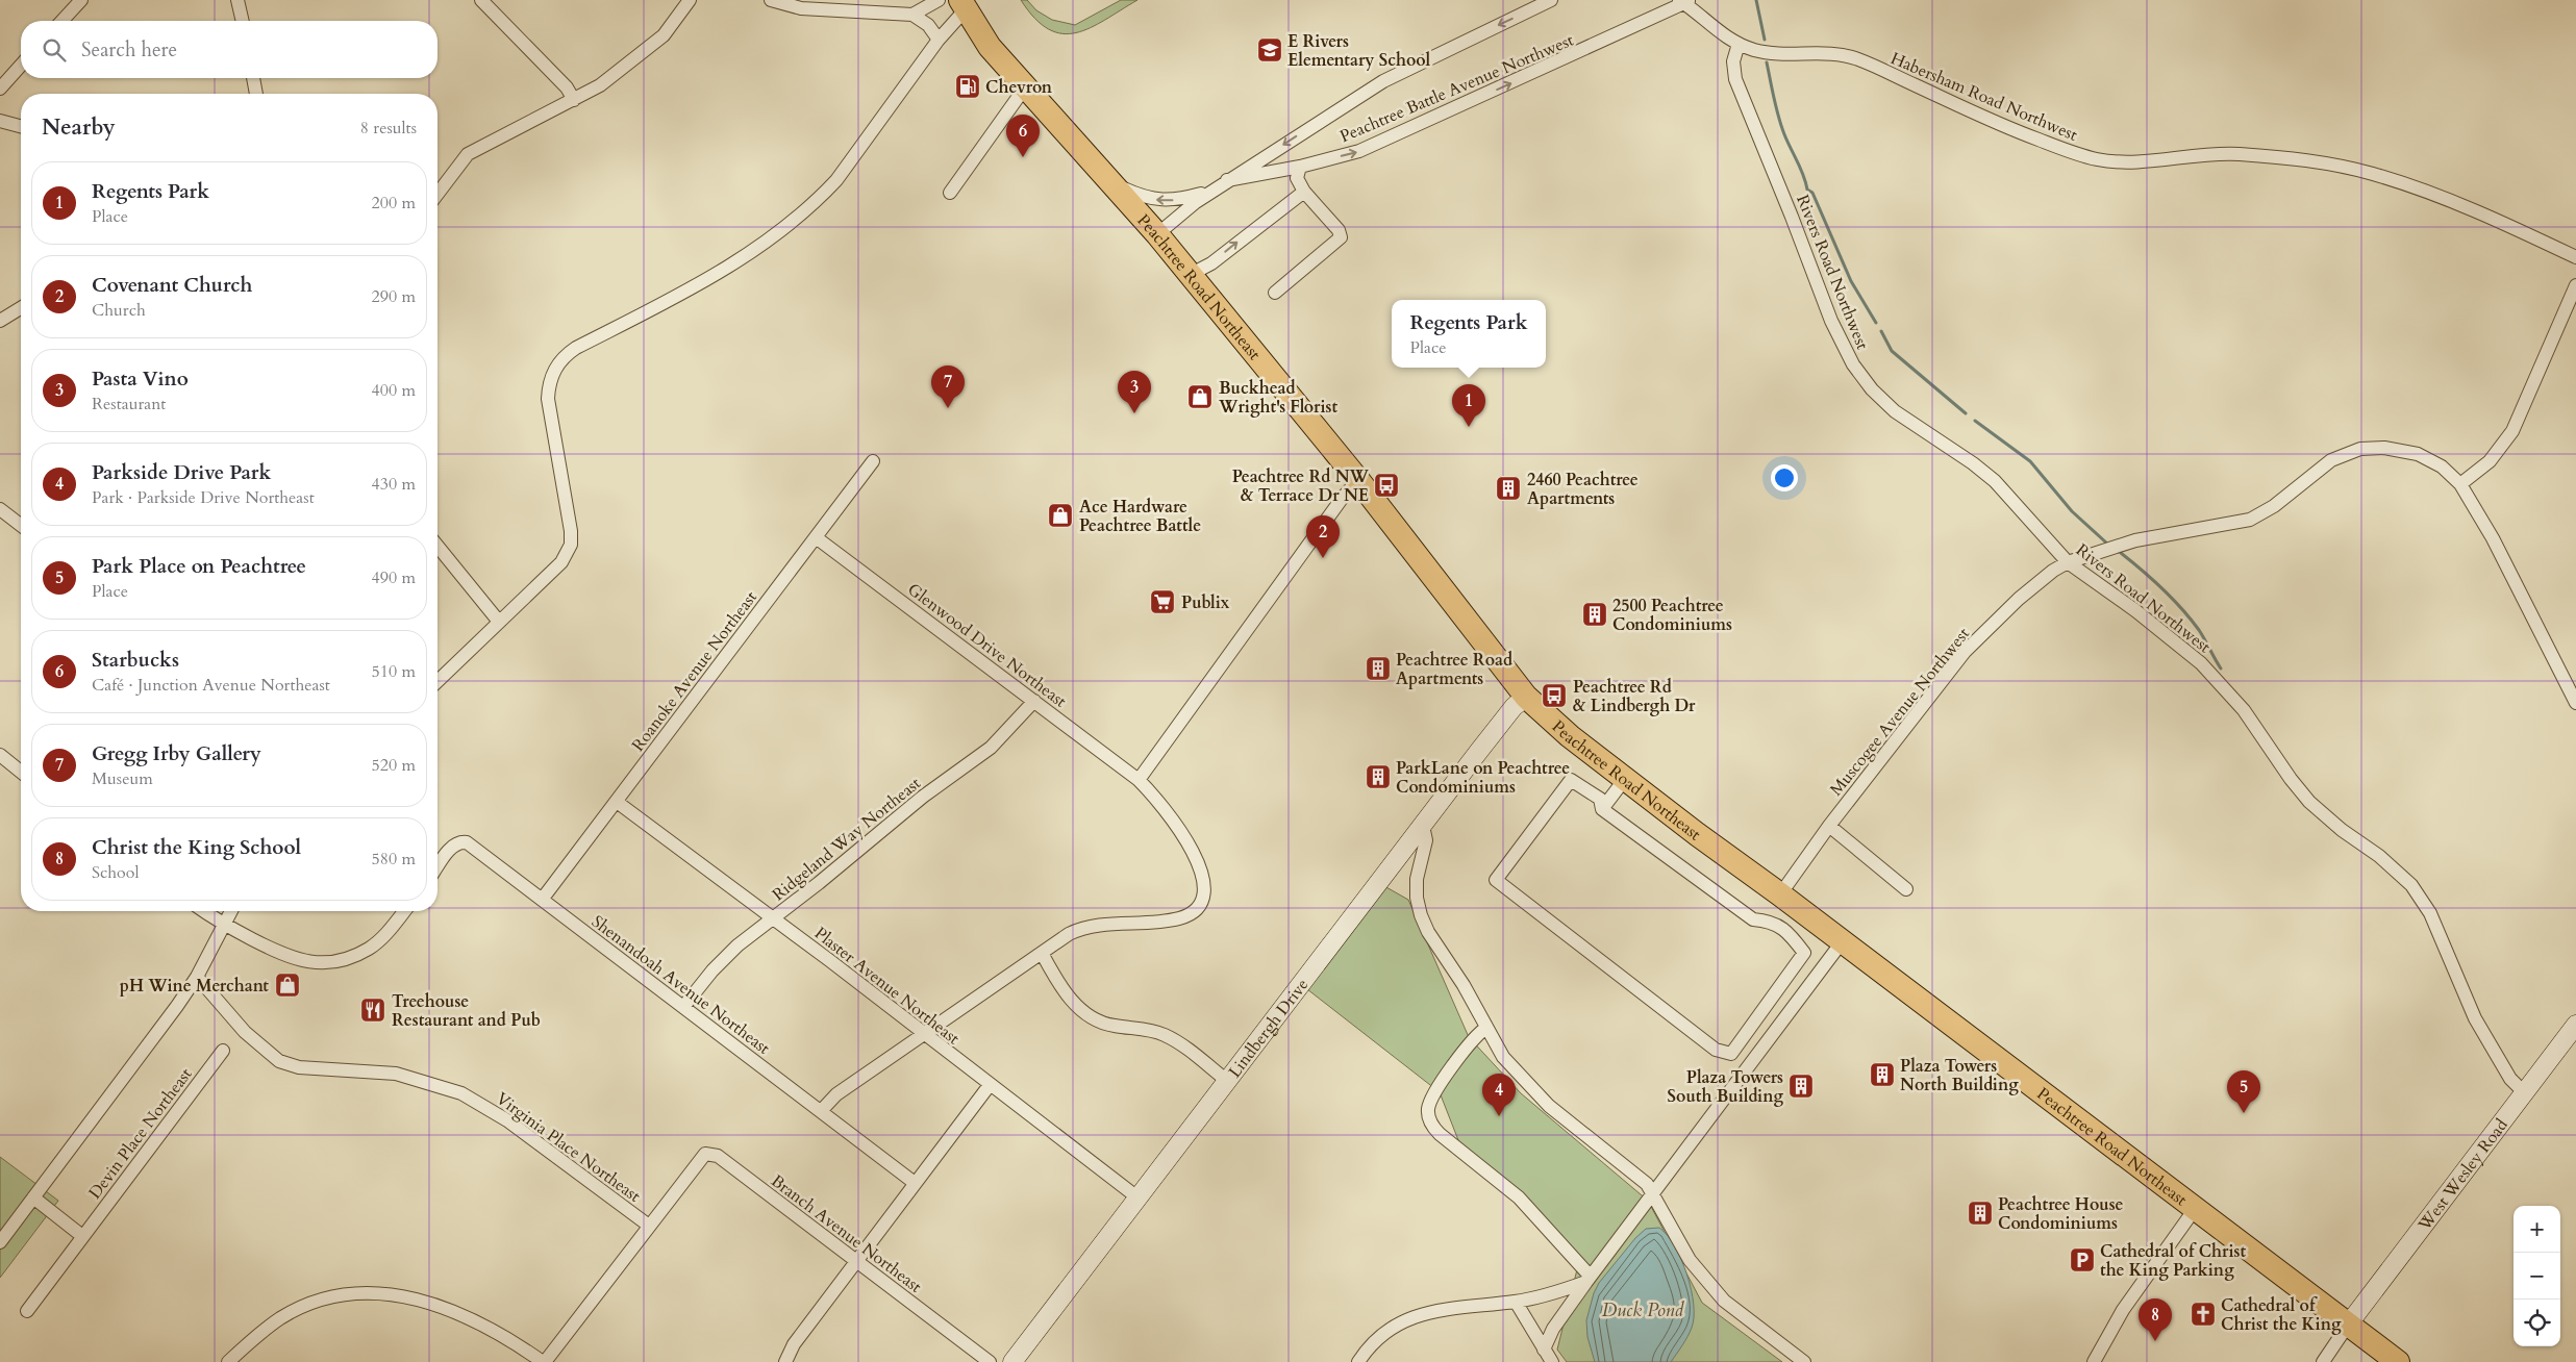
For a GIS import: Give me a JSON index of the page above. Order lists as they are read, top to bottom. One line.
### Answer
{"streets":{"highway":["Peachtree Road Northeast"],"main road":["Lindbergh Drive","West Wesley Road"],"street":["Peachtree Battle Avenue Northwest","Habersham Road Northwest","Rivers Road Northwest","Glenwood Drive Northeast","Roanoke Avenue Northeast","Muscogee Avenue Northwest","Ridgeland Way Northeast","Shenandoah Avenue Northeast","Plaster Avenue Northeast","Devin Place Northeast","Virginia Place Northeast","Branch Avenue Northeast"]},"crossings":[["Peachtree Battle Avenue Northwest","Peachtree Road Northeast"],["Habersham Road Northwest","Rivers Road Northwest"],["Rivers Road Northwest","Muscogee Avenue Northwest"],["Rivers Road Northwest","West Wesley Road"],["Peachtree Road Northeast","Muscogee Avenue Northwest"],["Peachtree Road Northeast","Lindbergh Drive"],["Peachtree Road Northeast","West Wesley Road"],["Glenwood Drive Northeast","Roanoke Avenue Northeast"],["Glenwood Drive Northeast","Ridgeland Way Northeast"],["Glenwood Drive Northeast","Shenandoah Avenue Northeast"],["Glenwood Drive Northeast","Plaster Avenue Northeast"],["Roanoke Avenue Northeast","Shenandoah Avenue Northeast"],["Roanoke Avenue Northeast","Plaster Avenue Northeast"],["Ridgeland Way Northeast","Shenandoah Avenue Northeast"],["Ridgeland Way Northeast","Plaster Avenue Northeast"],["Plaster Avenue Northeast","Lindbergh Drive"],["Virginia Place Northeast","Branch Avenue Northeast"]],"water":["Duck Pond"],"places":{"school or university":["E Rivers Elementary School"],"fuel station":["Chevron"],"shop":["Buckhead Wright's Florist","Ace Hardware Peachtree Battle","pH Wine Merchant"],"bus stop":["Peachtree Rd NW & Terrace Dr NE","Peachtree Rd & Lindbergh Dr"],"building":["2460 Peachtree Apartments","2500 Peachtree Condominiums","Peachtree Road Apartments","ParkLane on Peachtree Condominiums","Plaza Towers North Building","Plaza Towers South Building","Peachtree House Condominiums"],"supermarket":["Publix"],"restaurant":["Treehouse Restaurant and Pub"],"parking":["Cathedral of Christ the King Parking"],"church":["Cathedral of Christ the King"]},"page":{"search":"Search here","heading":["Nearby","8 results"],"pins":["6","7","3","1","2","5","4","8"],"list":[{"mark":"1","name":"Regents Park","note":"Place","value":"200 m"},{"mark":"2","name":"Covenant Church","note":"Church","value":"290 m"},{"mark":"3","name":"Pasta Vino","note":"Restaurant","value":"400 m"},{"mark":"4","name":"Parkside Drive Park","note":"Park · Parkside Drive Northeast","value":"430 m"},{"mark":"5","name":"Park Place on Peachtree","note":"Place","value":"490 m"},{"mark":"6","name":"Starbucks","note":"Café · Junction Avenue Northeast","value":"510 m"},{"mark":"7","name":"Gregg Irby Gallery","note":"Museum","value":"520 m"},{"mark":"8","name":"Christ the King School","note":"School","value":"580 m"}],"popup":["Regents Park","Place"],"map_buttons":["+","−"]}}
